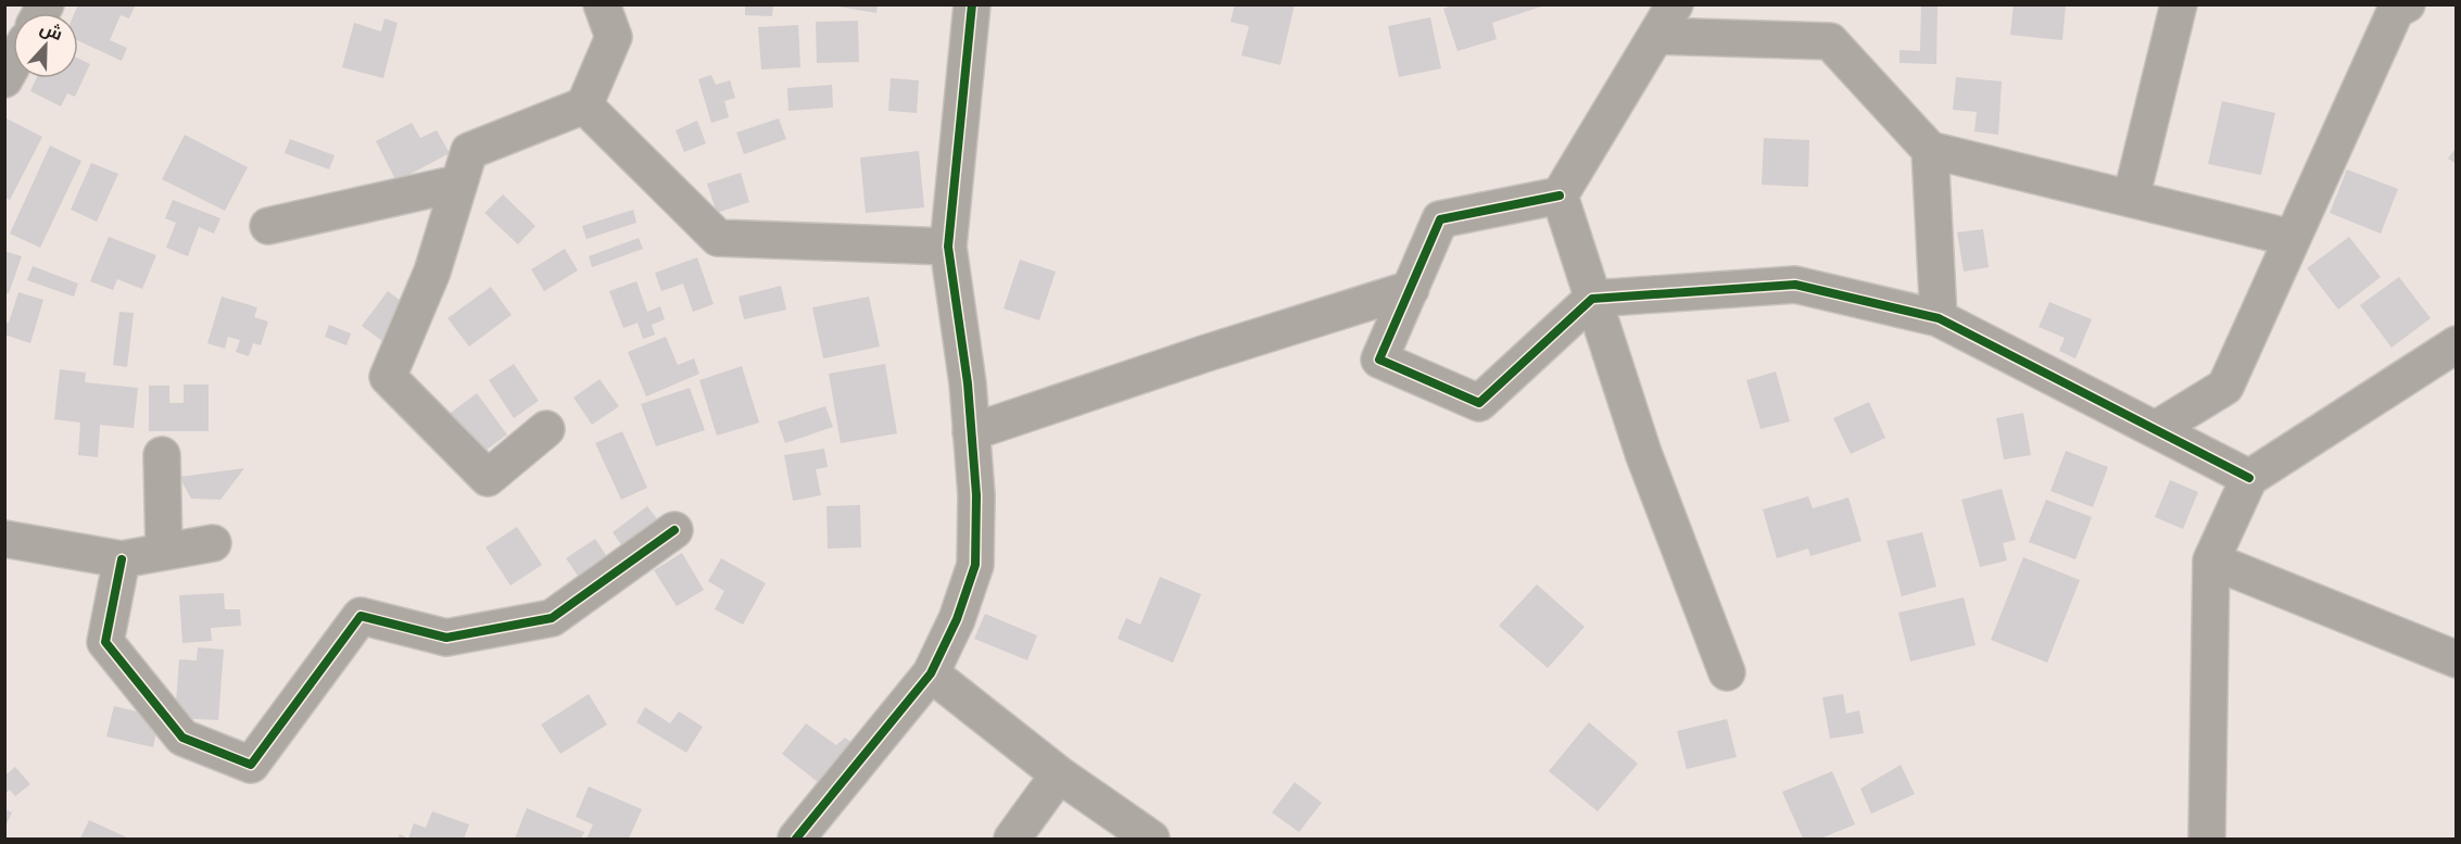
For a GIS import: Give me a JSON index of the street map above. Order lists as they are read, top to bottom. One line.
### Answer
{"north":"top"}
